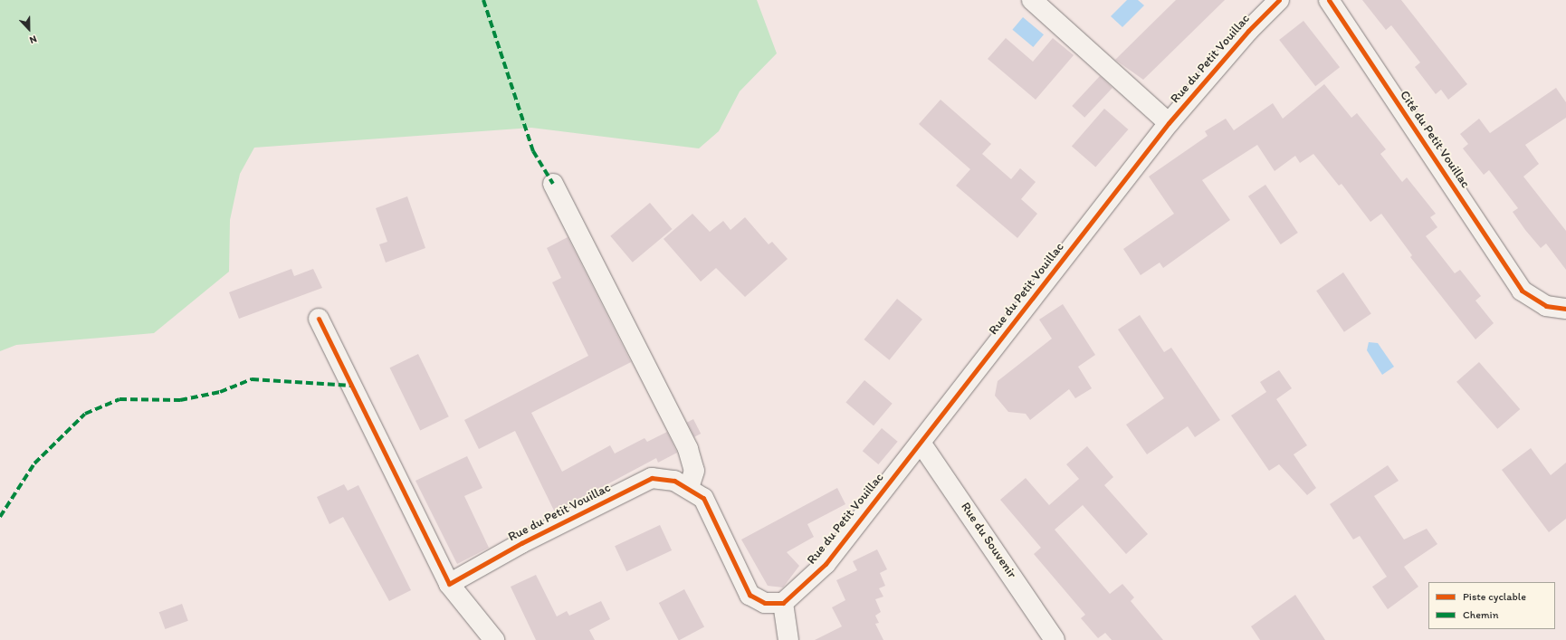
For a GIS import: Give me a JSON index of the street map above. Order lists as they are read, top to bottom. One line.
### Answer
{"streets":{"street":["Rue du Petit Vouillac","Cité du Petit Vouillac","Rue du Souvenir"]},"crossings":[["Rue du Petit Vouillac","Rue du Souvenir"]],"legend":["Piste cyclable","Chemin"],"north":"bottom"}
